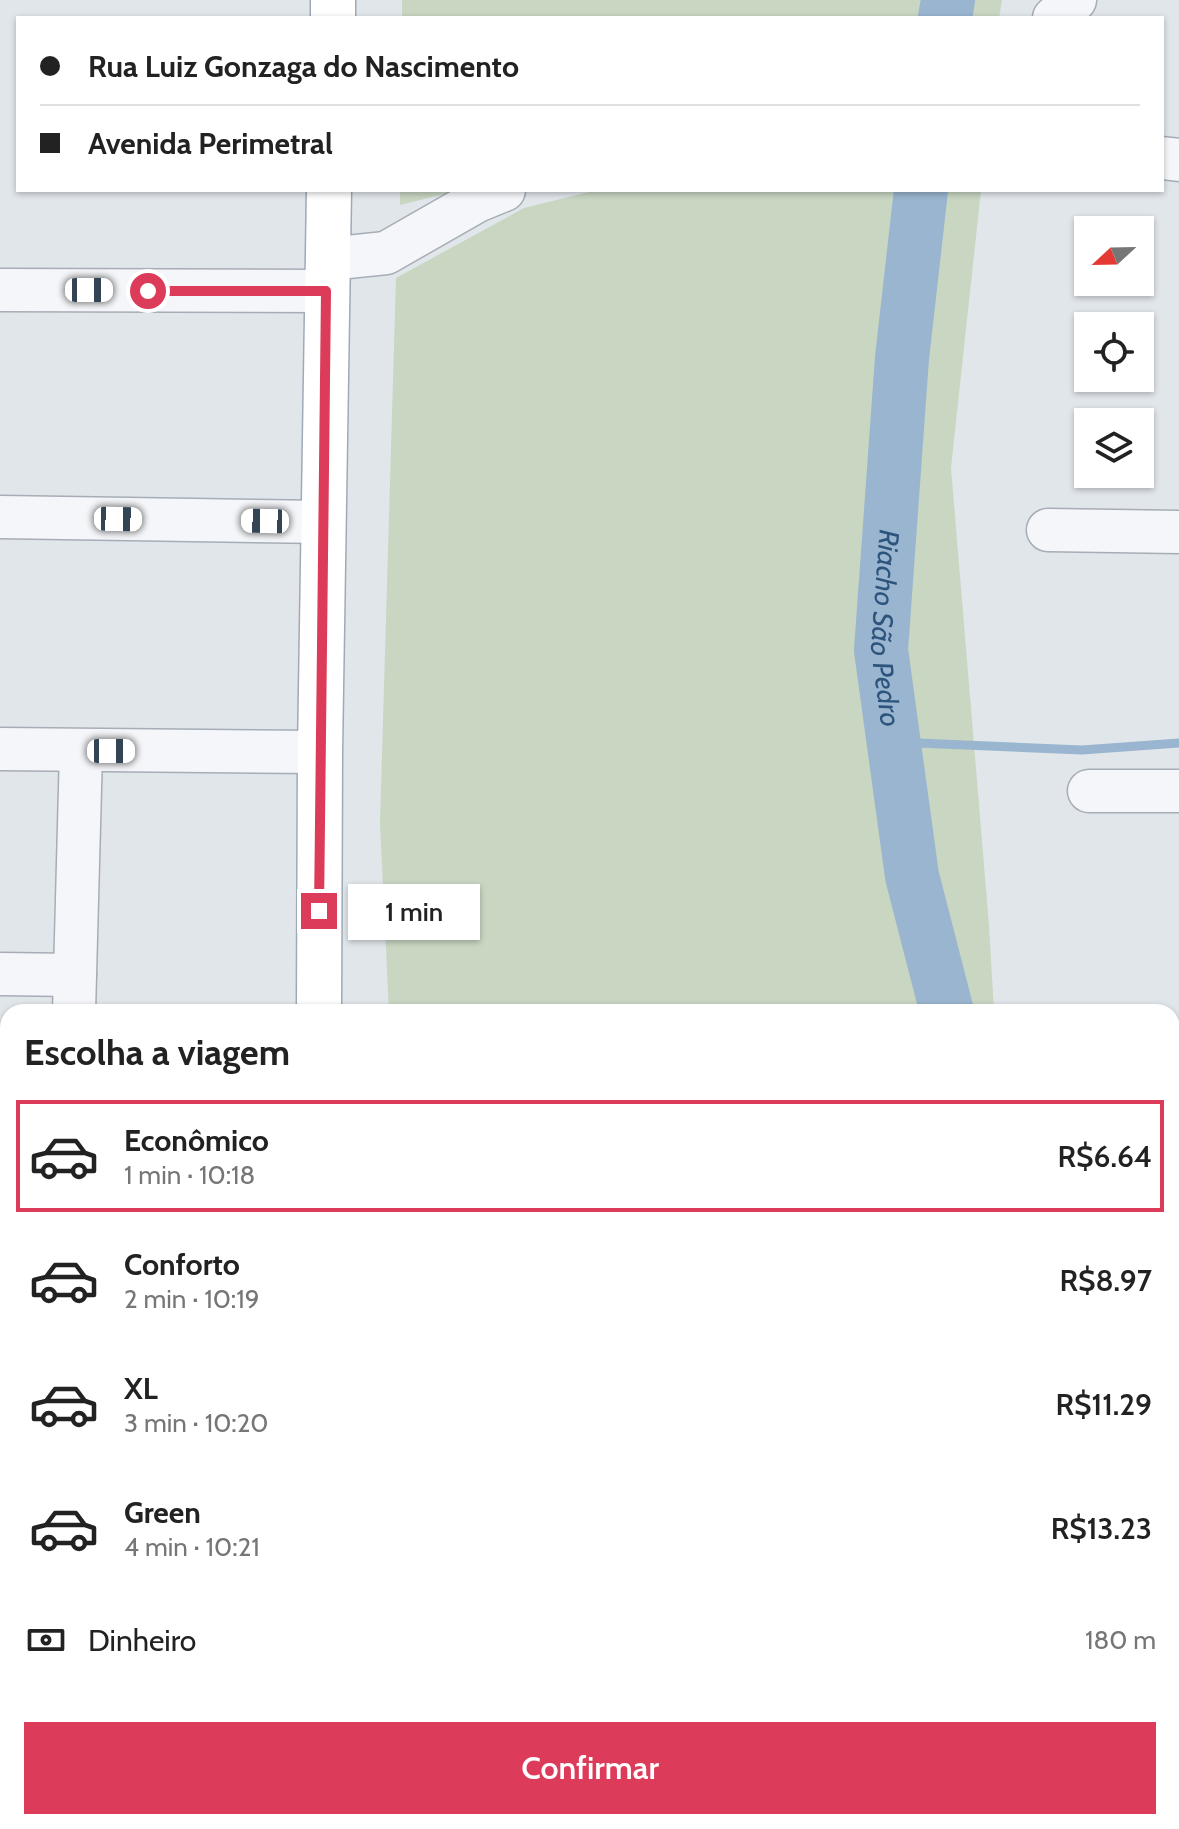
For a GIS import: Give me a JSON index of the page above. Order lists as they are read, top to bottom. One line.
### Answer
{"water":["Riacho São Pedro"],"north":"left","page":{"banner":["Rua Luiz Gonzaga do Nascimento","Avenida Perimetral"],"bubble":"1 min","heading":"Escolha a viagem","list":[{"name":"Econômico","note":"1 min · 10:18","value":"R$6.64"},{"name":"Conforto","note":"2 min · 10:19","value":"R$8.97"},{"name":"XL","note":"3 min · 10:20","value":"R$11.29"},{"name":"Green","note":"4 min · 10:21","value":"R$13.23"}],"pay":["Dinheiro","180 m"],"buttons":"Confirmar"}}
